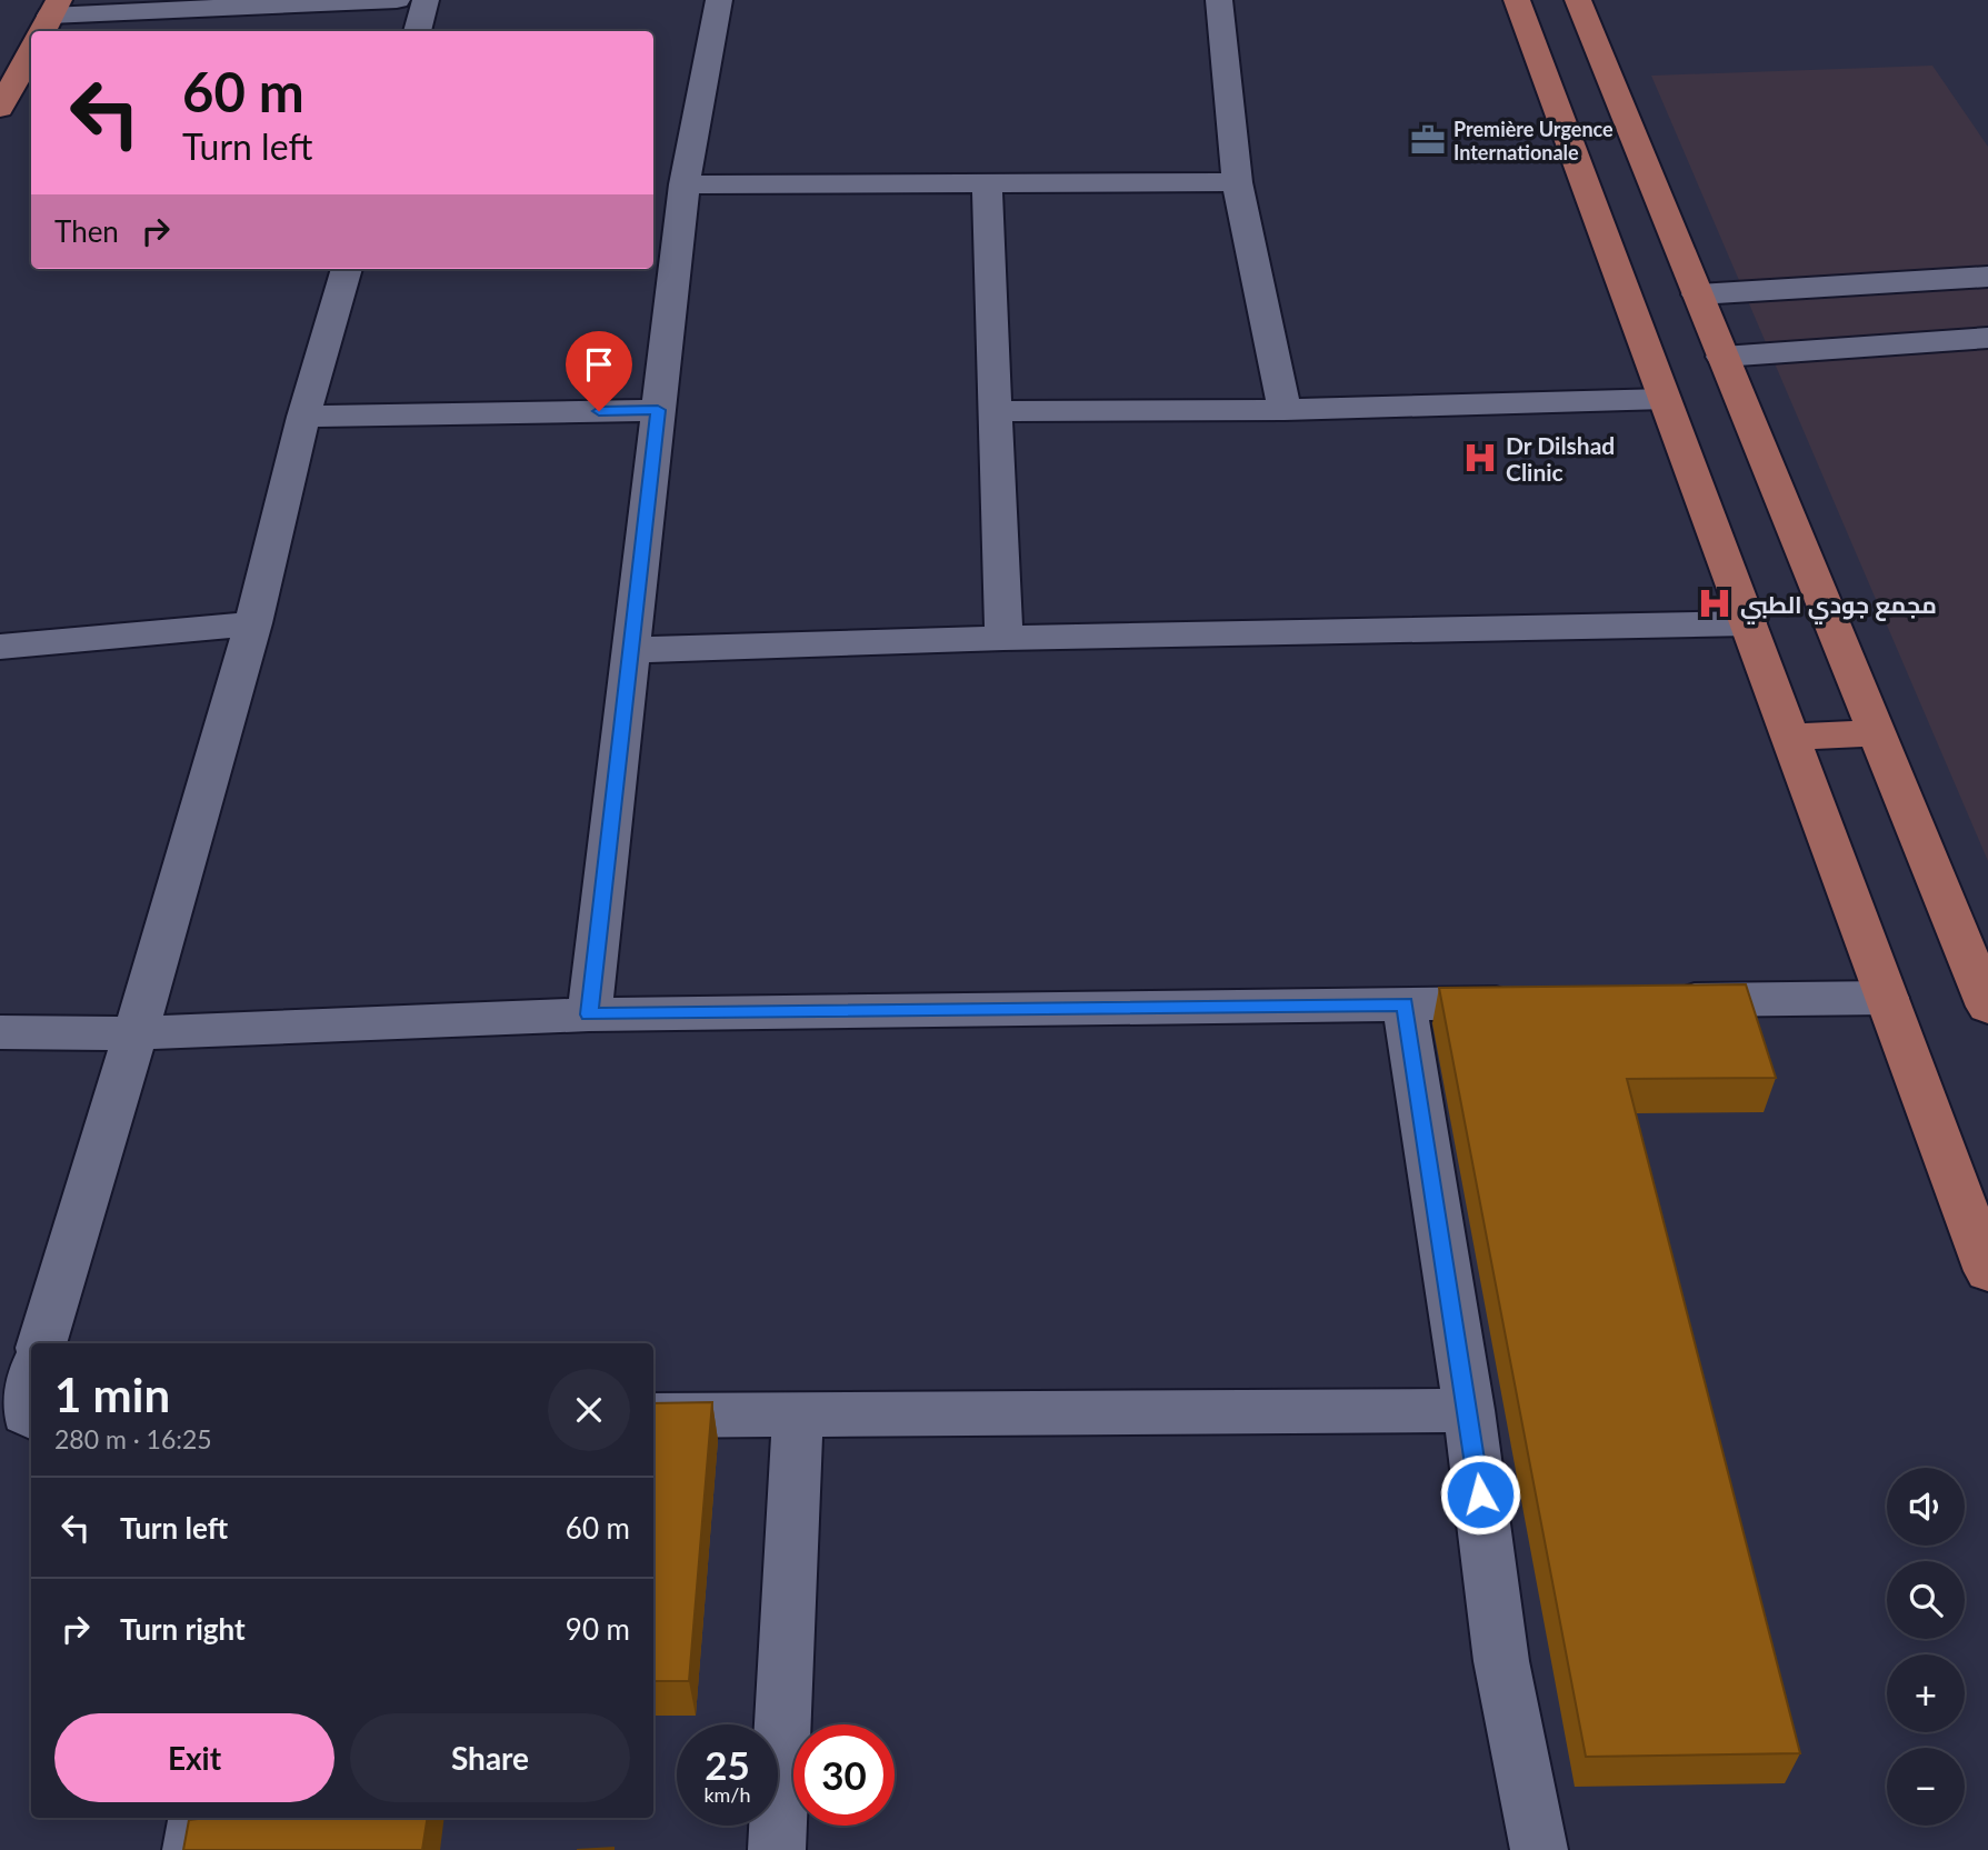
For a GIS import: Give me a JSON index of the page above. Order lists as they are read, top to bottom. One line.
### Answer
{"places":{"office":["Première Urgence Internationale"],"hospital":["Dr Dilshad Clinic","مجمع جودي الطبي"]},"page":{"turn":["60 m","Turn left"],"then":"Then","heading":["1 min","280 m · 16:25"],"map_buttons":["+","−"],"list":[{"name":"Turn left","value":"60 m"},{"name":"Turn right","value":"90 m"}],"buttons":["Exit","Share"],"speed":"25 km/h","limit":"30"}}
